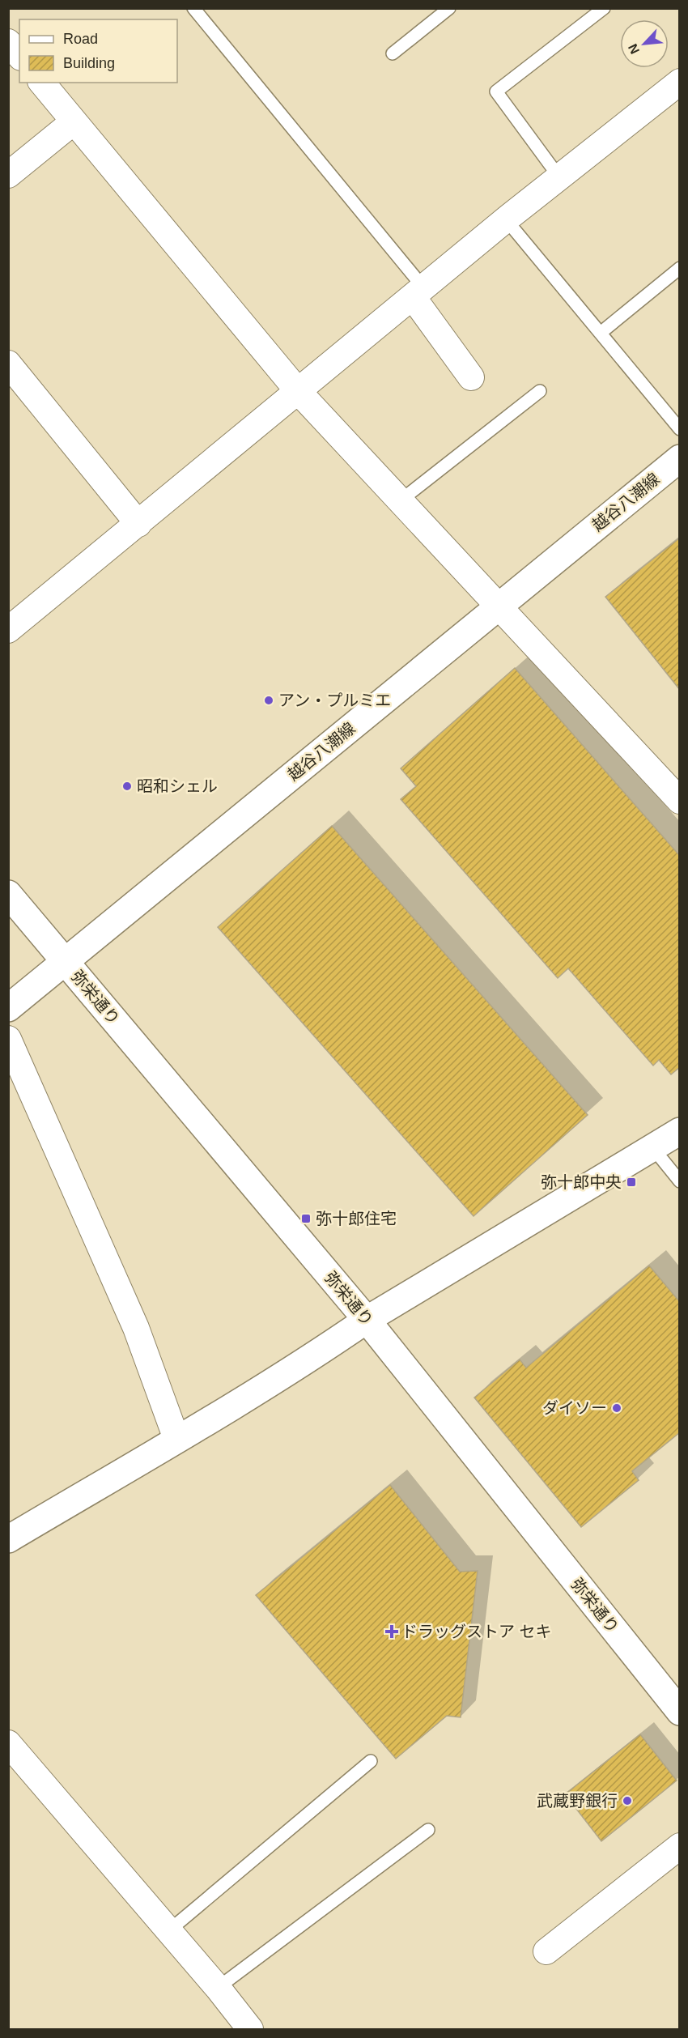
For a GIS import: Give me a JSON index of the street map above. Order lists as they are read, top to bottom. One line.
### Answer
{"streets":{"street":["越谷八潮線","弥栄通り"]},"crossings":[["越谷八潮線","弥栄通り"]],"places":{"other":["アン・プルミエ","昭和シェル","ダイソー","武蔵野銀行"],"transit":["弥十郎中央","弥十郎住宅"],"health":["ドラッグストア セキ"]},"legend":["Road","Building"],"north":"bottom left"}
